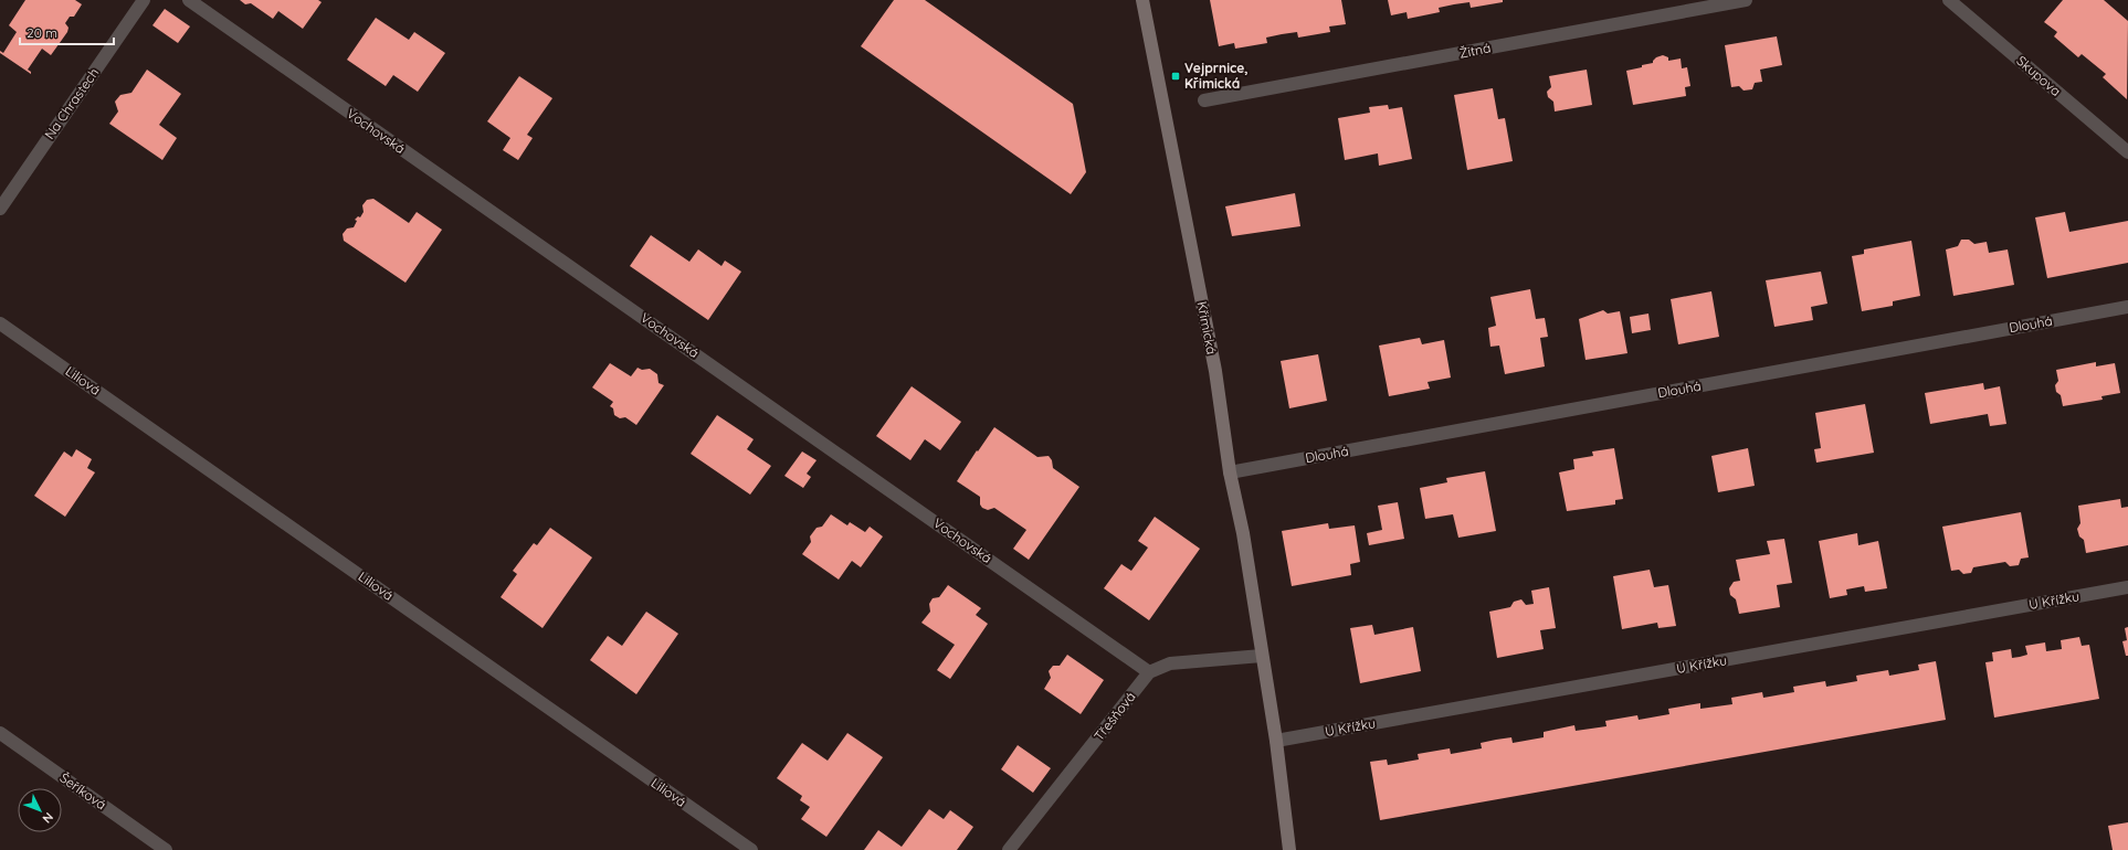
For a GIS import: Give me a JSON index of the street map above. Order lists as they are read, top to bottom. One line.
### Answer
{"streets":{"street":["Žitná","Skupova","Na Chrastech","Vochovská","Dlouhá","Křimická","Liliová","U Křížku","Třešňová","Šeříková"]},"crossings":[["Vochovská","Třešňová"],["Dlouhá","Křimická"],["Křimická","U Křížku"],["Křimická","Třešňová"]],"places":{"transit":["Vejprnice, Křimická"]},"scale_bar":"20 m","north":"bottom right"}
